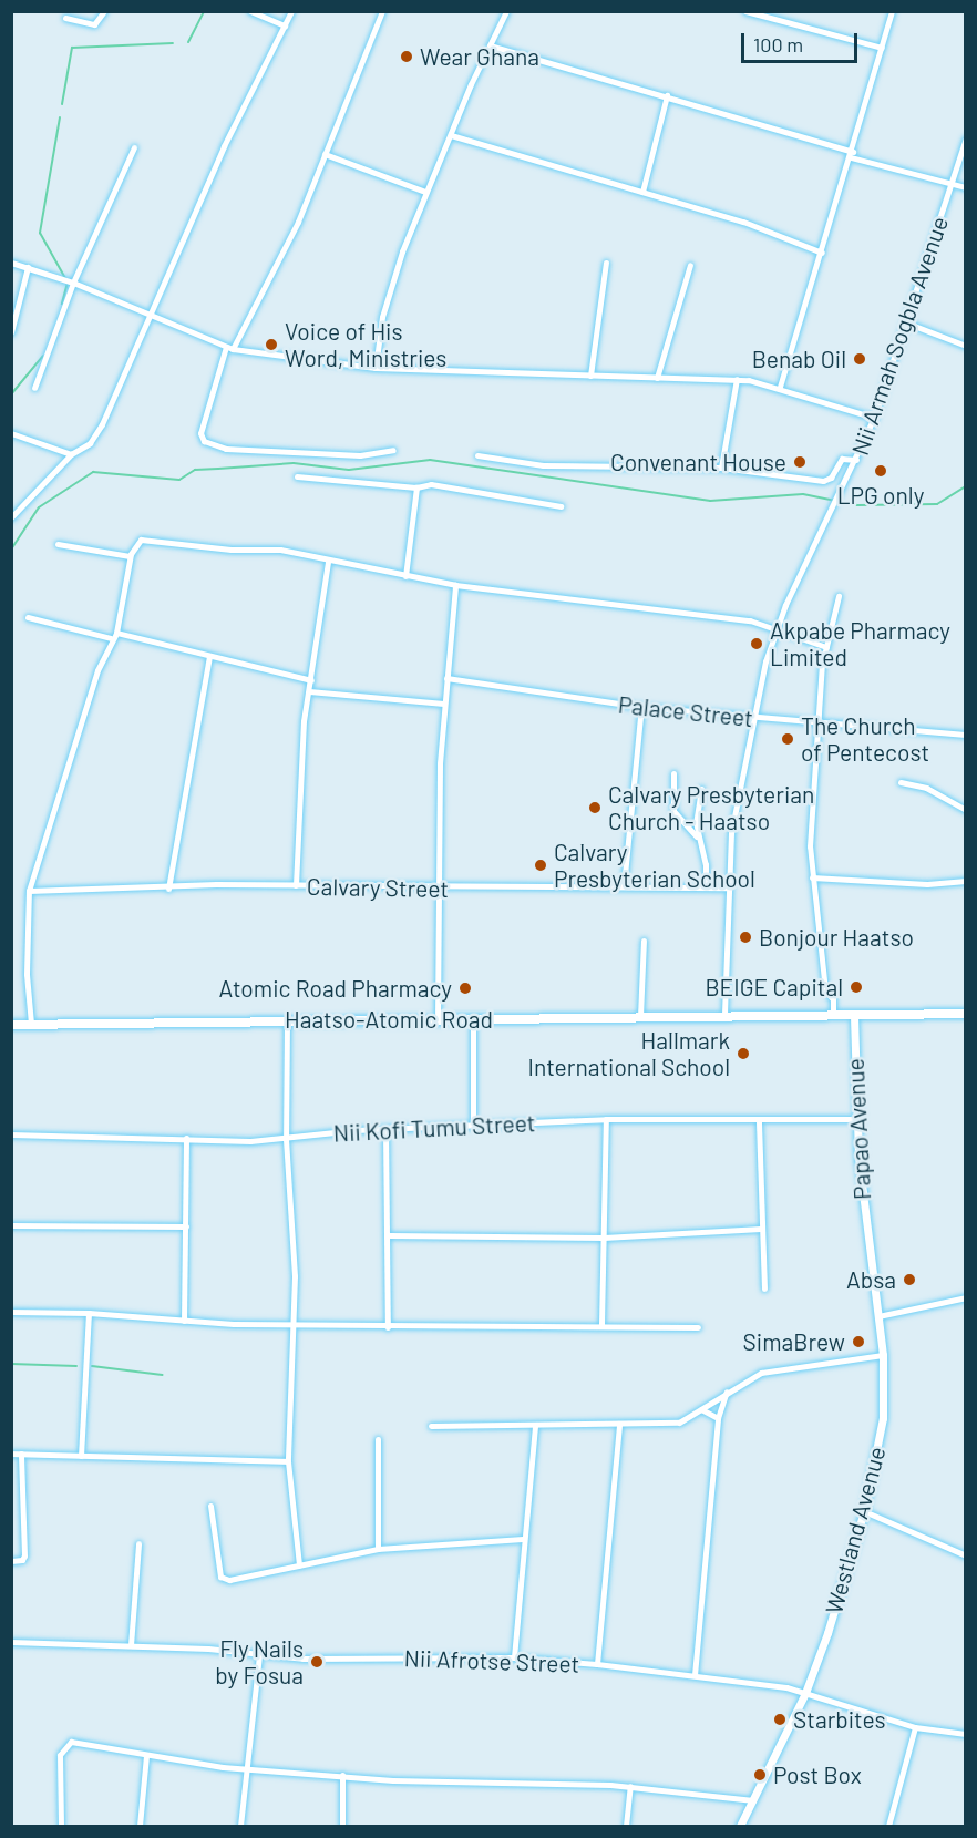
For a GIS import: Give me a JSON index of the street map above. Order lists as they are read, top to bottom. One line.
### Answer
{"streets":{"main road":["Haatso-Atomic Road"],"street":["Nii Armah Sogbla Avenue","Palace Street","Calvary Street","Nii Kofi Tumu Street","Papao Avenue","Westland Avenue","Nii Afrotse Street"]},"crossings":[["Nii Armah Sogbla Avenue","Palace Street"],["Nii Armah Sogbla Avenue","Calvary Street"],["Nii Armah Sogbla Avenue","Haatso-Atomic Road"],["Haatso-Atomic Road","Papao Avenue"],["Nii Kofi Tumu Street","Papao Avenue"],["Papao Avenue","Westland Avenue"],["Westland Avenue","Nii Afrotse Street"]],"places":["Wear Ghana","Voice of His Word, Ministries","Benab Oil","Convenant House","LPG only","Akpabe Pharmacy Limited","The Church of Pentecost","Calvary Presbyterian Church - Haatso","Calvary Presbyterian School","Bonjour Haatso","BEIGE Capital","Atomic Road Pharmacy","Hallmark International School","Absa","SimaBrew","Fly Nails by Fosua","Starbites","Post Box"],"scale_bar":"100 m"}
